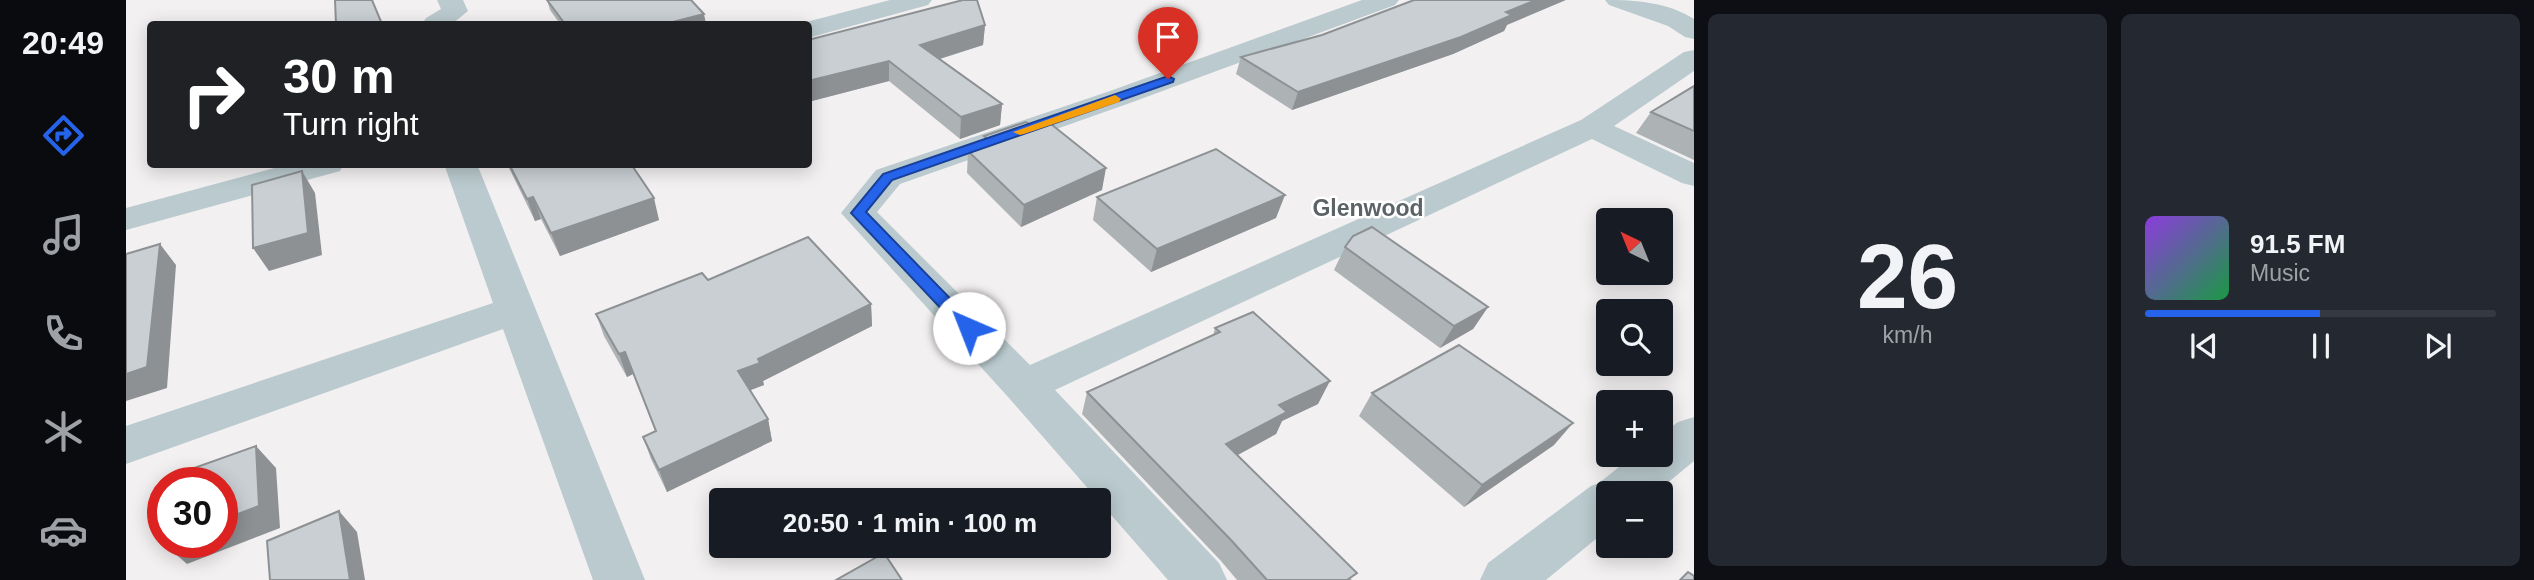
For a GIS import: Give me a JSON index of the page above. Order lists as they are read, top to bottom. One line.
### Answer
{"districts":["Glenwood"],"north":"top left","page":{"tabs":"20:49","tile":["26","km/h"],"turn":["30 m","Turn right"],"map_buttons":["+","−"],"song":["91.5 FM","Music"],"limit":"30","trip":"20:50 · 1 min · 100 m"}}
